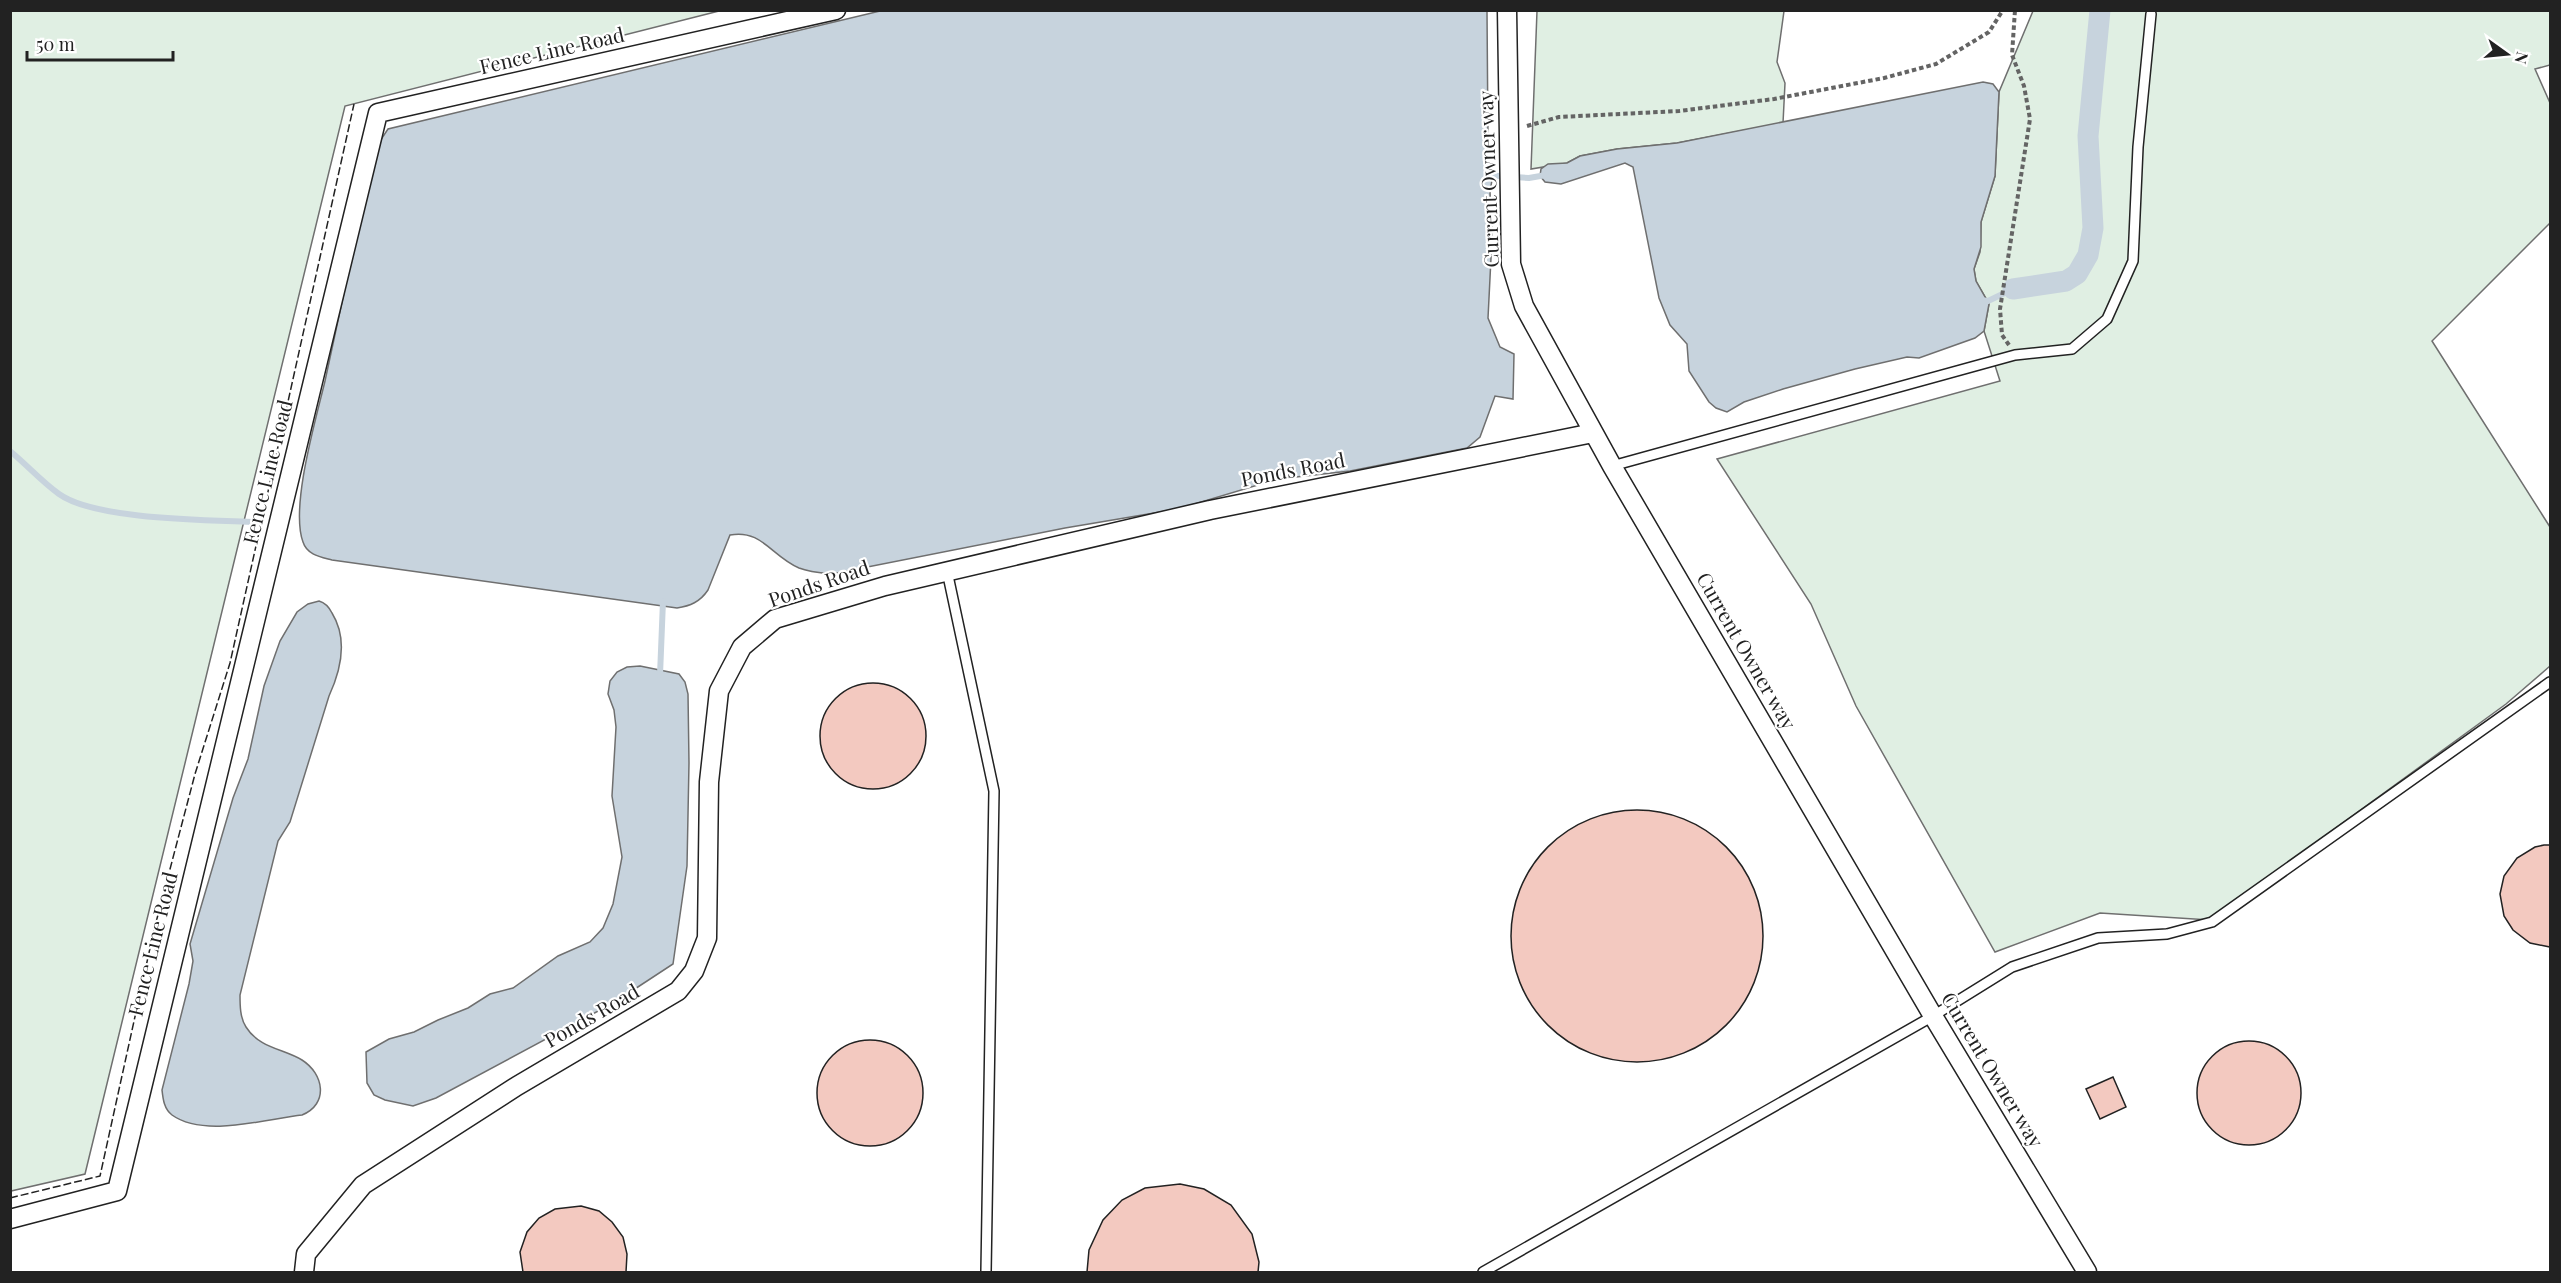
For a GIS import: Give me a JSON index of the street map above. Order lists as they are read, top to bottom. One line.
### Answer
{"streets":{"street":["Fence Line Road","Current Owner way","Ponds Road"]},"crossings":[["Current Owner way","Ponds Road"]],"scale_bar":"50 m","north":"right"}
